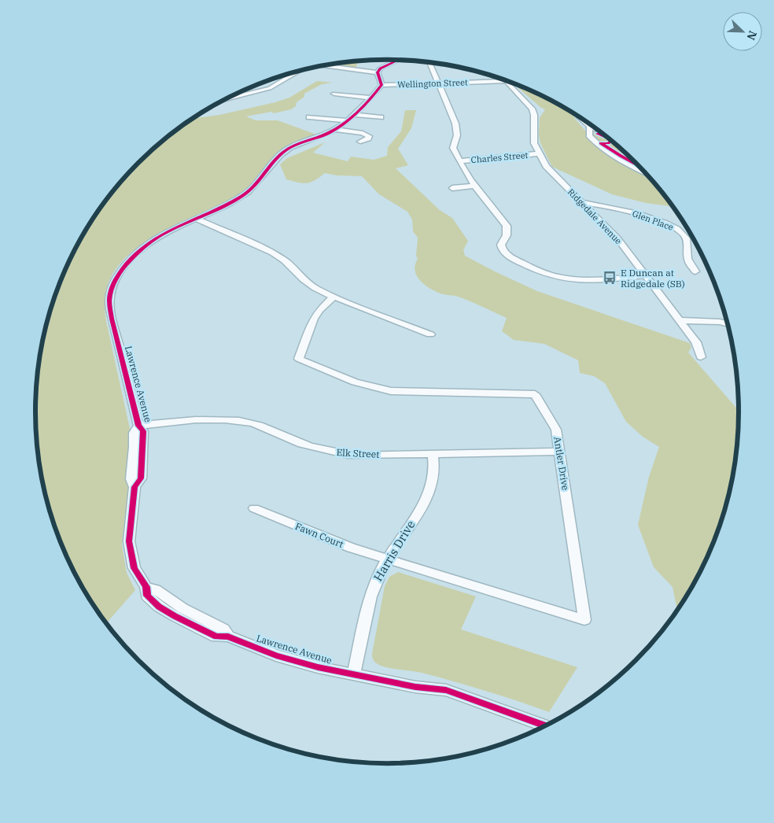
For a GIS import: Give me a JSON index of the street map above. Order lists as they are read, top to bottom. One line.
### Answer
{"streets":{"street":["Wellington Street","Charles Street","Ridgedale Avenue","Glen Place","Lawrence Avenue","Elk Street","Antler Drive","Fawn Court","Harris Drive"]},"crossings":[["Wellington Street","Ridgedale Avenue"],["Wellington Street","Lawrence Avenue"],["Charles Street","Ridgedale Avenue"],["Ridgedale Avenue","Glen Place"],["Lawrence Avenue","Elk Street"],["Lawrence Avenue","Harris Drive"],["Elk Street","Antler Drive"],["Elk Street","Harris Drive"],["Antler Drive","Fawn Court"],["Antler Drive","Harris Drive"],["Fawn Court","Harris Drive"]],"places":{"bus stop":["E Duncan at Ridgedale (SB)"]},"north":"bottom right"}
